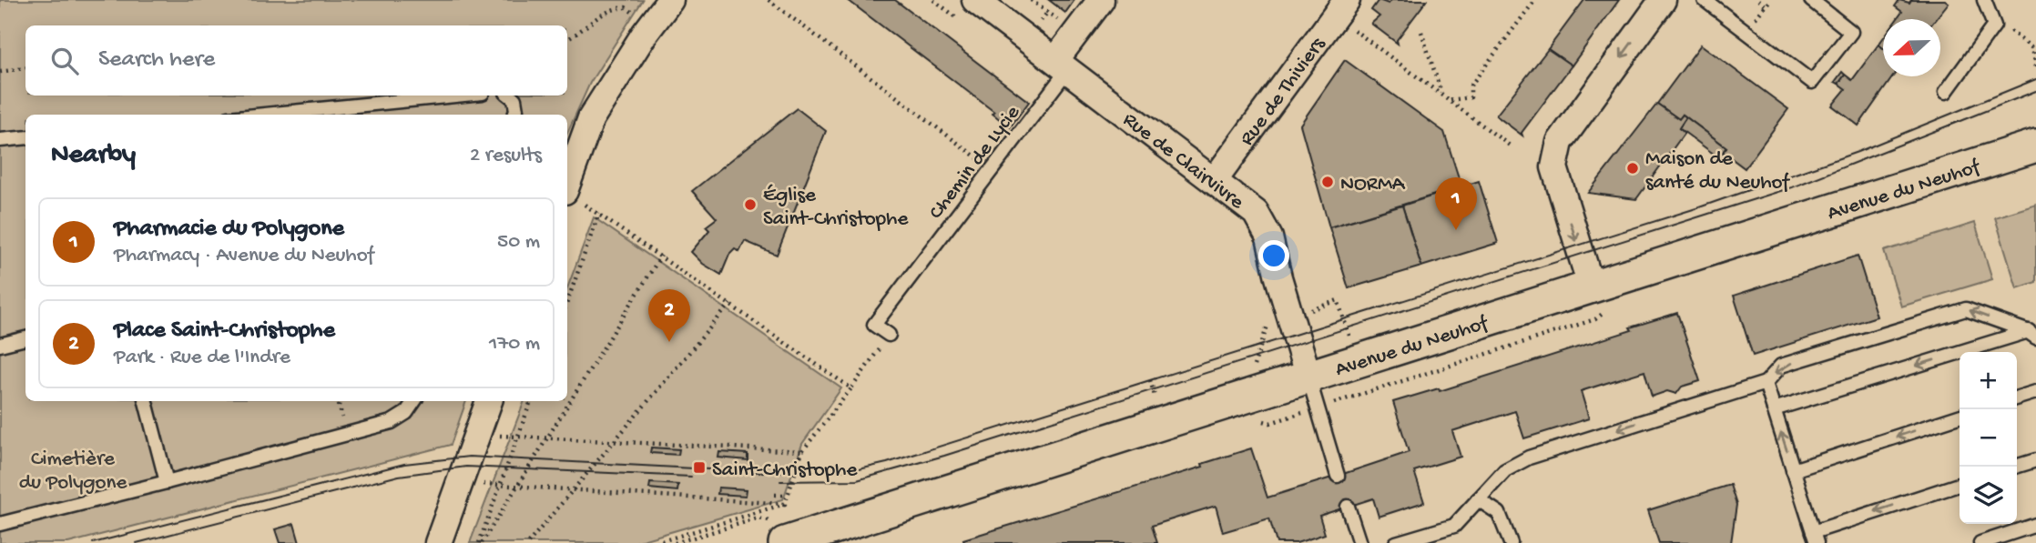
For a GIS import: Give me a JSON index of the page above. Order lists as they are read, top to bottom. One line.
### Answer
{"streets":{"street":["Rue de Thiviers","Rue de Clairvivre","Avenue du Neuhof"],"lane":["Chemin de Lycie"]},"crossings":[["Rue de Thiviers","Rue de Clairvivre"],["Rue de Clairvivre","Chemin de Lycie"],["Rue de Clairvivre","Avenue du Neuhof"]],"parks":["Cimetière du Polygone"],"places":{"other":["Maison de santé du Neuhof","NORMA","Église Saint-Christophe"],"transit":["Saint-Christophe"]},"north":"left","page":{"search":"Search here","heading":["Nearby","2 results"],"pins":["1","2"],"list":[{"mark":"1","name":"Pharmacie du Polygone","note":"Pharmacy · Avenue du Neuhof","value":"50 m"},{"mark":"2","name":"Place Saint-Christophe","note":"Park · Rue de l'Indre","value":"170 m"}],"map_buttons":["+","−"]}}
